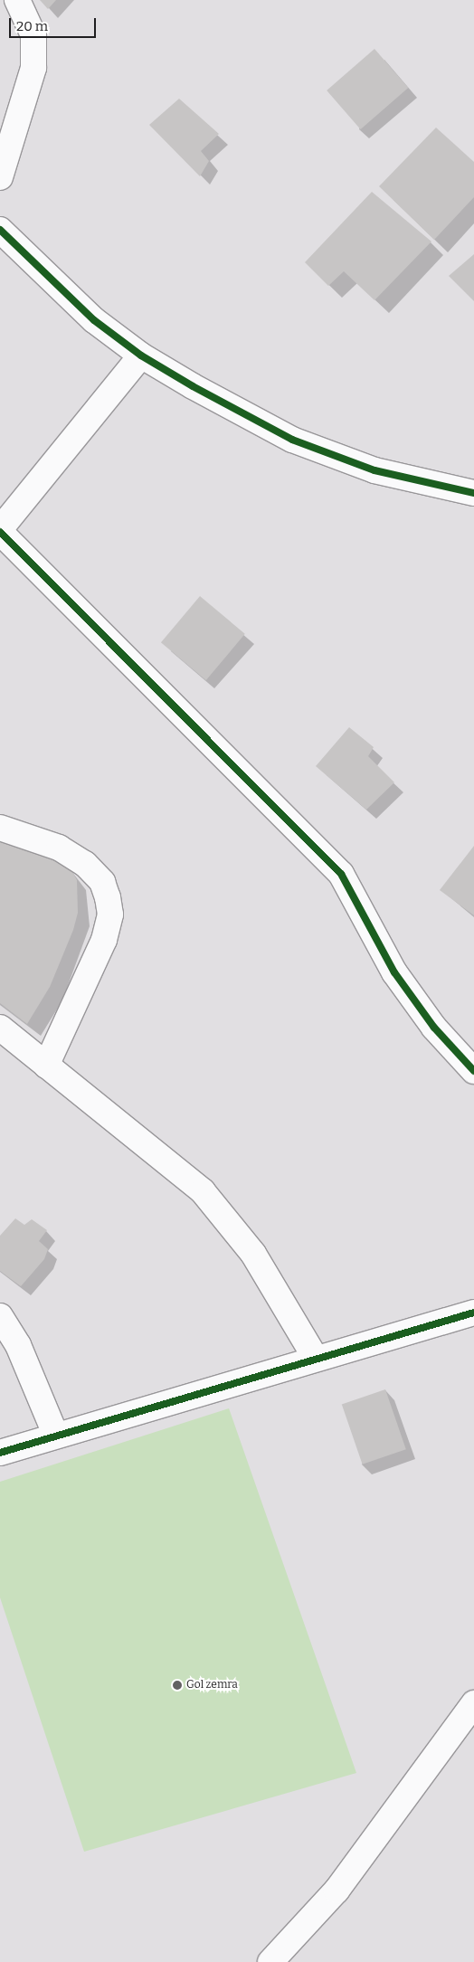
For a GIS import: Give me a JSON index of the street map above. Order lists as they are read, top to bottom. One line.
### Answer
{"places":["Gol zemra"],"scale_bar":"20 m"}
